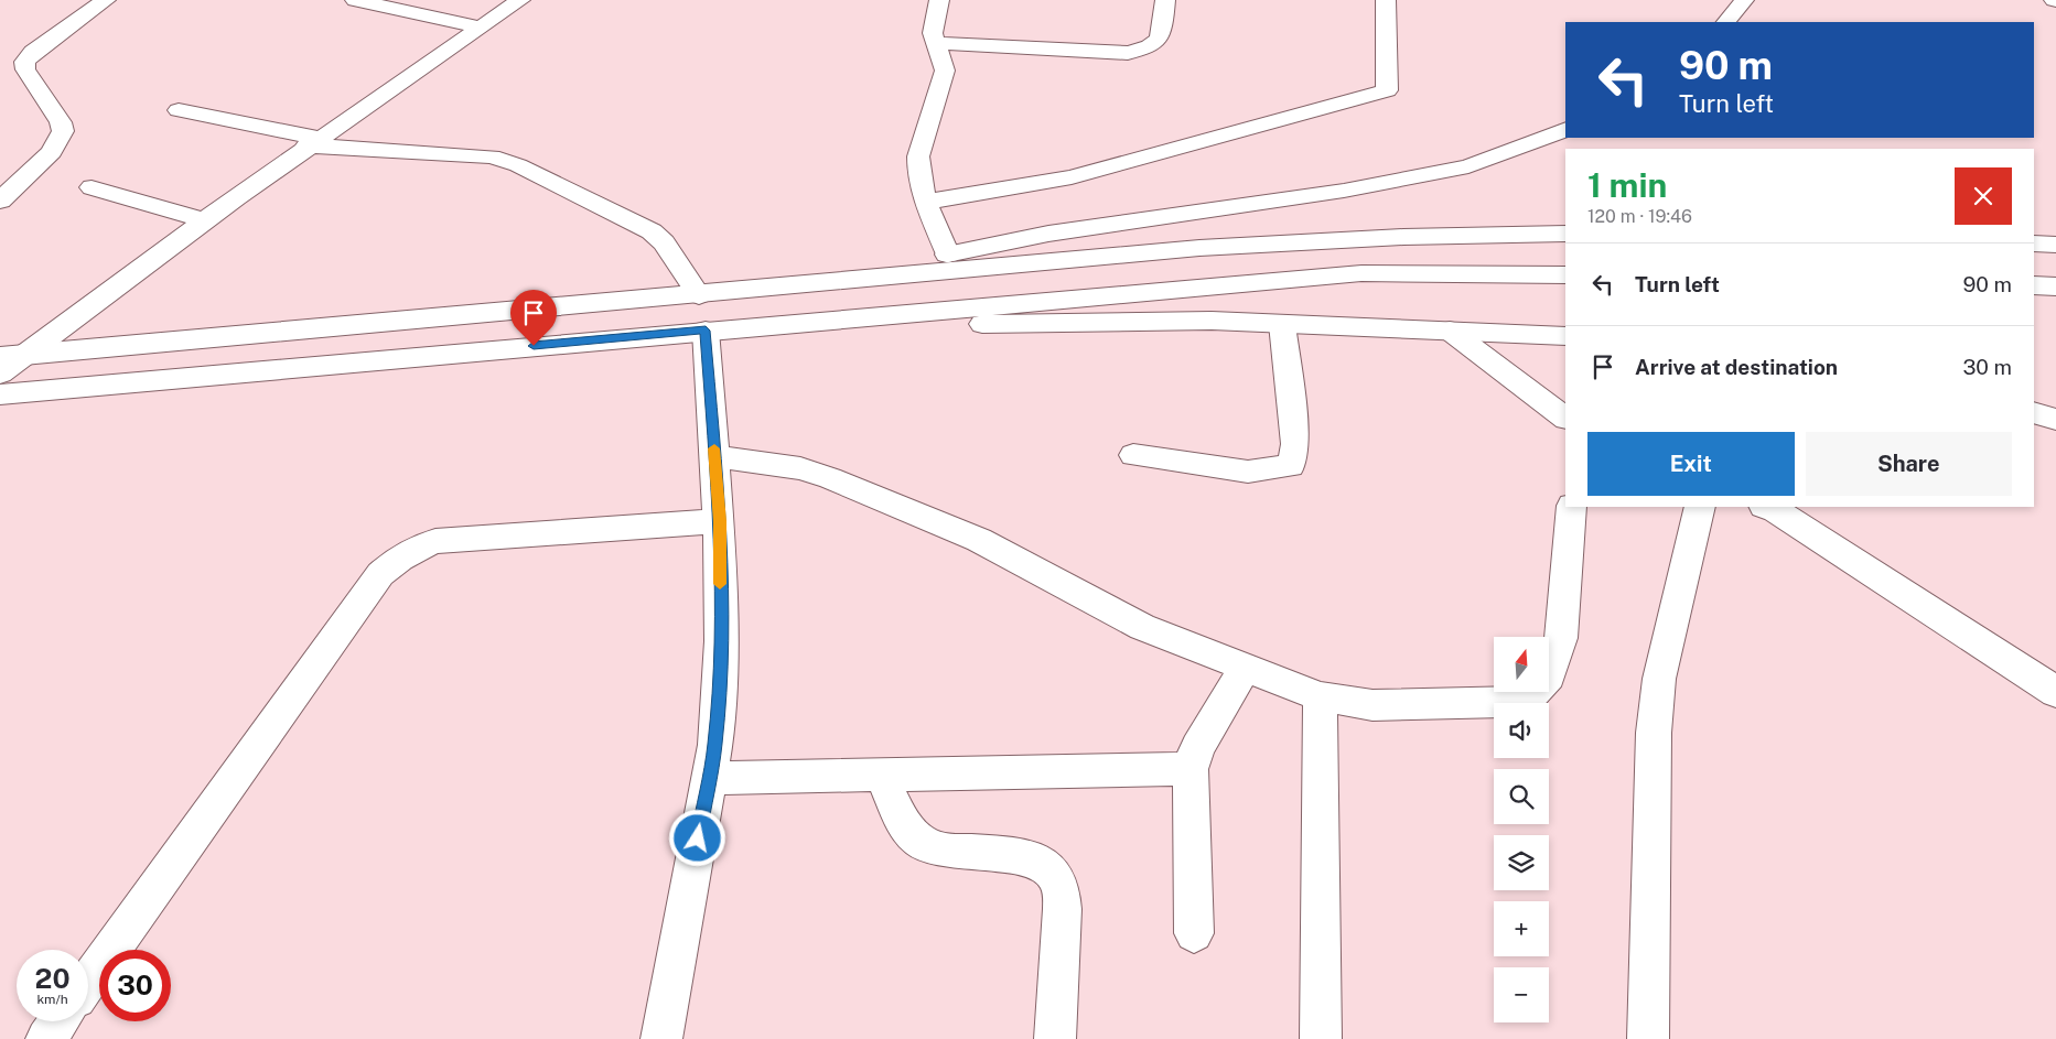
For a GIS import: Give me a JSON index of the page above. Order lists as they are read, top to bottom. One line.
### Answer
{"north":"top","page":{"turn":["90 m","Turn left"],"heading":["1 min","120 m · 19:46"],"list":[{"name":"Turn left","value":"90 m"},{"name":"Arrive at destination","value":"30 m"}],"buttons":["Exit","Share"],"map_buttons":["+","−"],"speed":"20 km/h","limit":"30"}}
